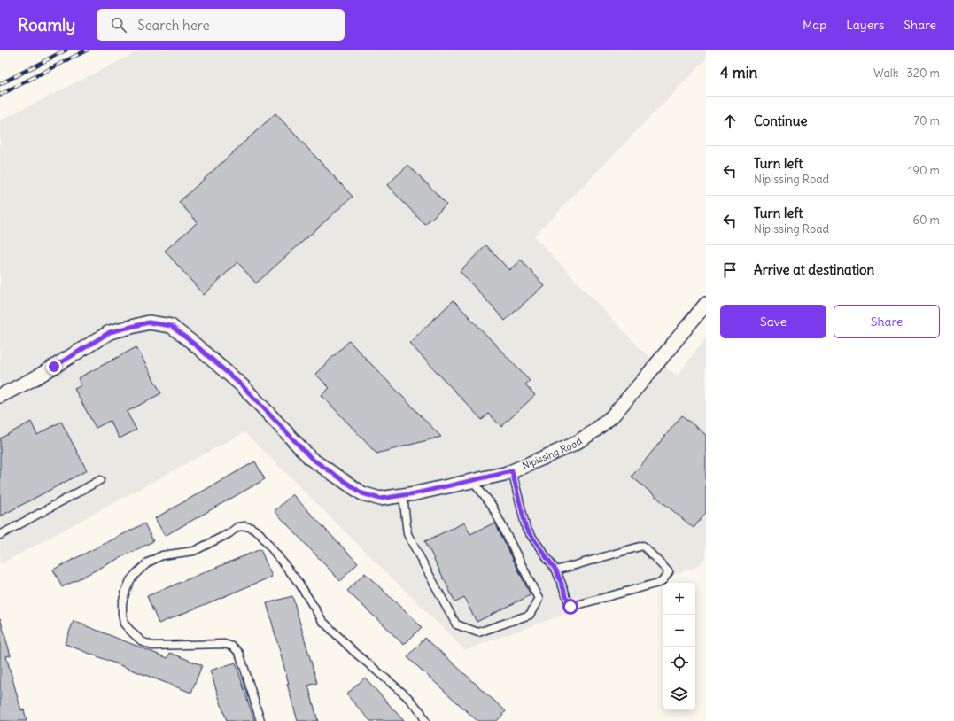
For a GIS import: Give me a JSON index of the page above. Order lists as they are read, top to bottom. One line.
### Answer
{"streets":{"street":["Nipissing Road"]},"page":{"header":"Roamly","search":"Search here","nav":["Map","Layers","Share"],"heading":["4 min","Walk · 320 m"],"list":[["Continue","70 m"],["Turn left","Nipissing Road","190 m"],["Turn left","Nipissing Road","60 m"],"Arrive at destination"],"buttons":["Save","Share"],"map_buttons":["+","−"]}}
